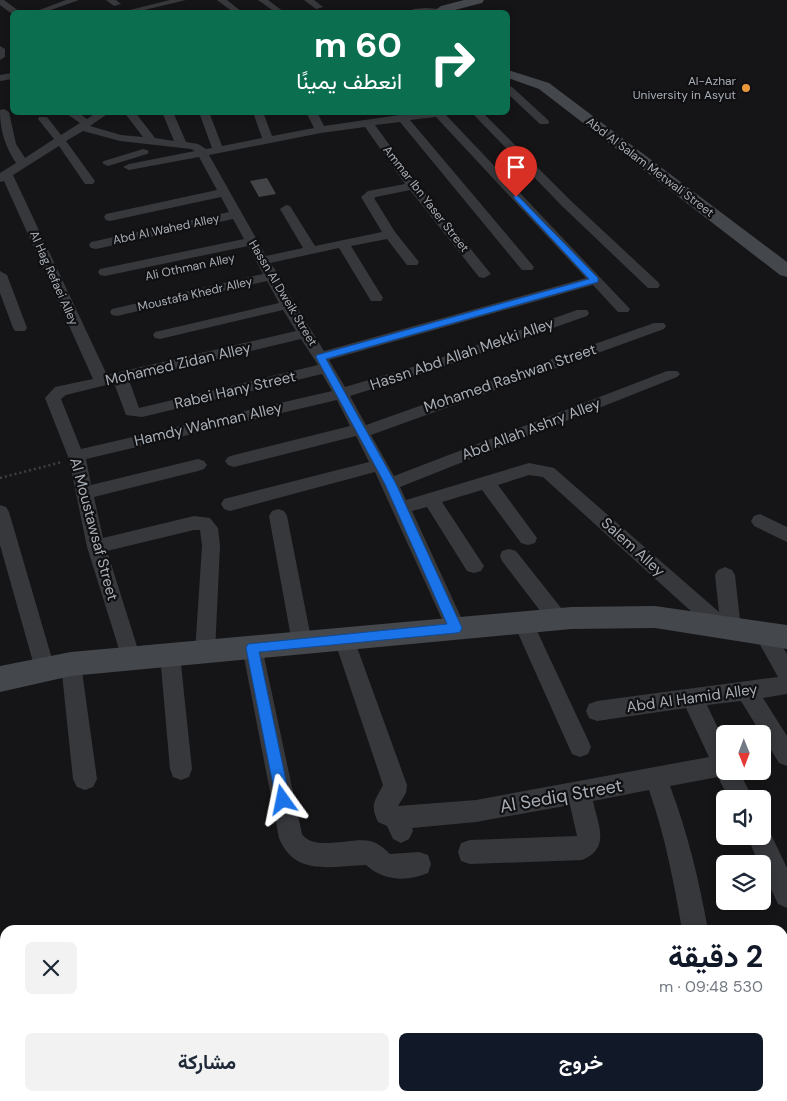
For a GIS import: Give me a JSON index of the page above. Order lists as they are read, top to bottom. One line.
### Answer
{"streets":{"street":["Abd Al Salam Metwali Street","Ammar Ibn Yaser Street","Abd Al Wahed Alley","Ali Othman Alley","Al Hag Refaei Alley","Hassn Al Dweik Street","Moustafa Khedr Alley","Hassn Abd Allah Mekki Alley","Mohamed Zidan Alley","Mohamed Rashwan Street","Rabei Hany Street","Hamdy Wahman Alley","Abd Allah Ashry Alley","Al Moustawsaf Street","Salem Alley","Abd Al Hamid Alley","Al Sediq Street"]},"crossings":[["Abd Al Wahed Alley","Hassn Al Dweik Street"],["Ali Othman Alley","Hassn Al Dweik Street"],["Al Hag Refaei Alley","Mohamed Zidan Alley"],["Hassn Al Dweik Street","Moustafa Khedr Alley"],["Hassn Al Dweik Street","Hassn Abd Allah Mekki Alley"],["Hassn Al Dweik Street","Mohamed Zidan Alley"],["Hassn Al Dweik Street","Mohamed Rashwan Street"],["Hassn Al Dweik Street","Rabei Hany Street"],["Hassn Al Dweik Street","Hamdy Wahman Alley"],["Hassn Al Dweik Street","Abd Allah Ashry Alley"],["Hassn Abd Allah Mekki Alley","Hamdy Wahman Alley"],["Mohamed Zidan Alley","Rabei Hany Street"],["Mohamed Zidan Alley","Al Moustawsaf Street"],["Hamdy Wahman Alley","Al Moustawsaf Street"]],"places":["Al-Azhar University in Asyut"],"north":"bottom","page":{"turn":["60 m","انعطف يمينًا"],"heading":["2 دقيقة","530 m · 09:48"],"buttons":["خروج","مشاركة"]}}
